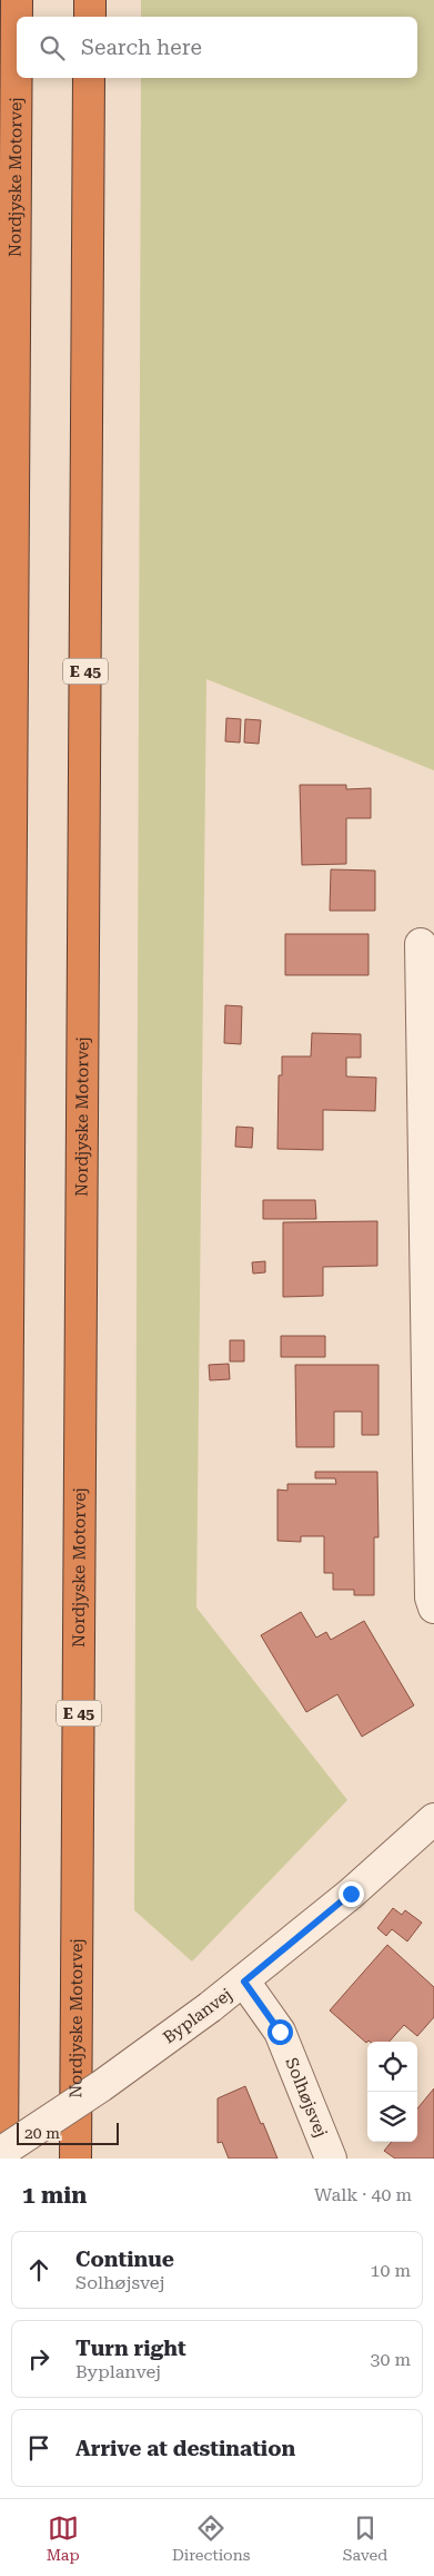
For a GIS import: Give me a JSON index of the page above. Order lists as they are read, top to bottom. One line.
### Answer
{"streets":{"highway":["Nordjyske Motorvej","E 45"],"street":["Byplanvej","Solhøjsvej"]},"crossings":[["Byplanvej","Solhøjsvej"]],"scale_bar":"20 m","page":{"search":"Search here","scale":"20 m","heading":["1 min","Walk · 40 m"],"list":[["Continue","Solhøjsvej","10 m"],["Turn right","Byplanvej","30 m"],"Arrive at destination"],"nav":["Map","Directions","Saved"]}}
